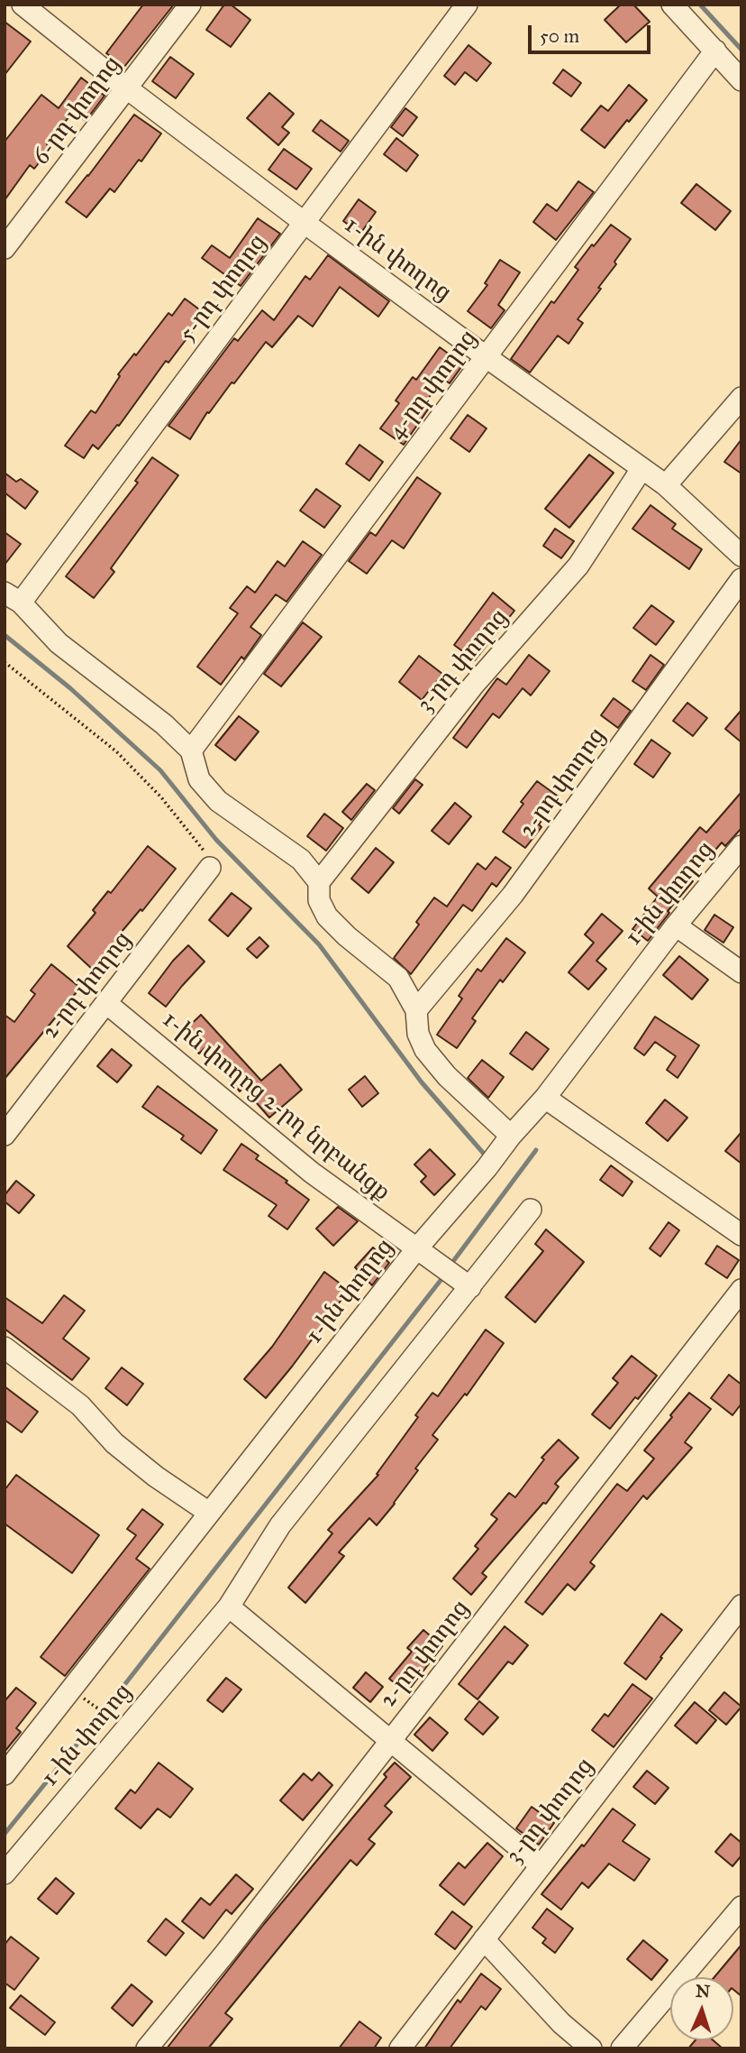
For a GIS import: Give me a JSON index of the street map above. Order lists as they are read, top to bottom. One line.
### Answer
{"streets":{"street":["6-րդ փողոց","1-ին փողոց","5-րդ փողոց","4-րդ փողոց","3-րդ փողոց","2-րդ փողոց","1-ին փողոց 2-րդ նրբանցք"]},"crossings":[["6-րդ փողոց","1-ին փողոց"],["1-ին փողոց","5-րդ փողոց"],["1-ին փողոց","4-րդ փողոց"],["1-ին փողոց","3-րդ փողոց"],["1-ին փողոց","1-ին փողոց 2-րդ նրբանցք"],["2-րդ փողոց","1-ին փողոց 2-րդ նրբանցք"]],"scale_bar":"50 m","north":"top"}
